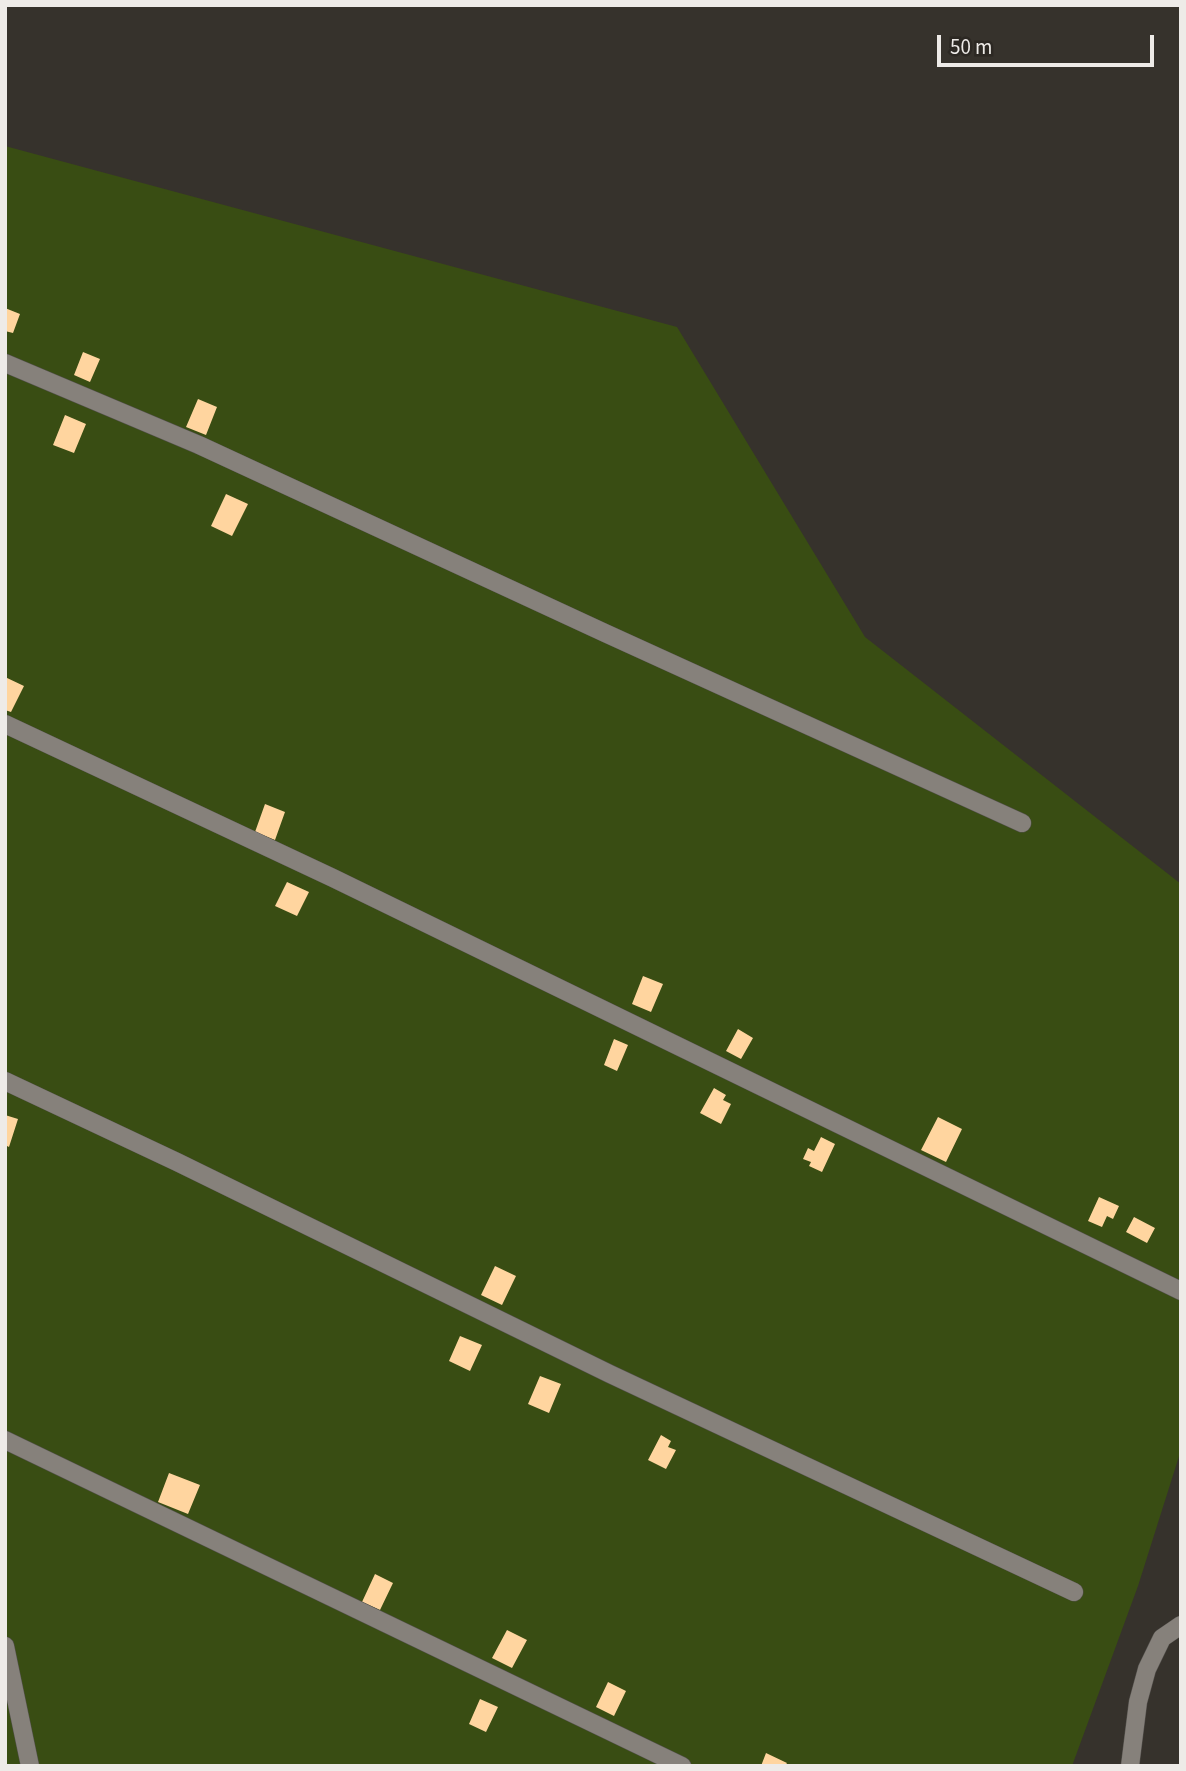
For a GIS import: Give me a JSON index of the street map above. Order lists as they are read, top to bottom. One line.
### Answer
{"scale_bar":"50 m"}
